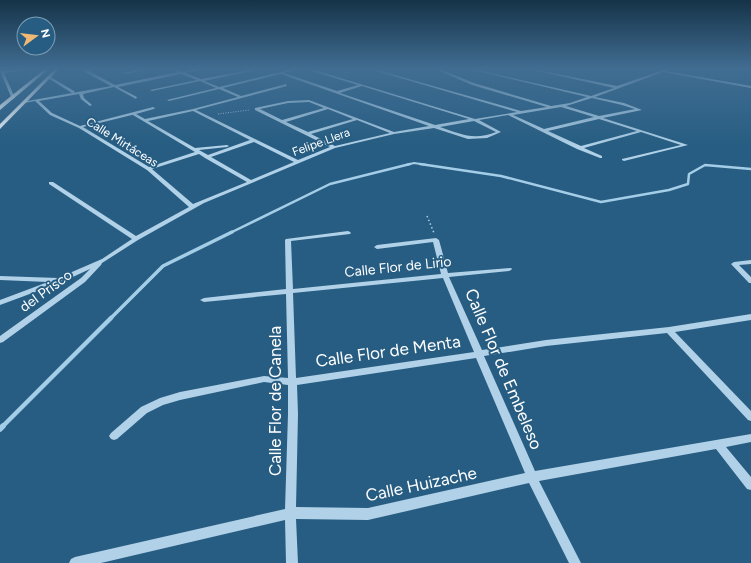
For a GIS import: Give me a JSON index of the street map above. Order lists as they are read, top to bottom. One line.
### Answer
{"streets":{"street":["Calle Mirtáceas","Felipe Llera","Calle Flor de Lirio","del Prisco","Calle Flor de Menta","Calle Flor de Embeleso","Calle Flor de Canela","Calle Huizache"]},"crossings":[["Calle Mirtáceas","Felipe Llera"],["Felipe Llera","del Prisco"],["Calle Flor de Lirio","Calle Flor de Embeleso"],["Calle Flor de Lirio","Calle Flor de Canela"],["Calle Flor de Menta","Calle Flor de Embeleso"],["Calle Flor de Menta","Calle Flor de Canela"],["Calle Flor de Embeleso","Calle Huizache"],["Calle Flor de Canela","Calle Huizache"]],"north":"right"}
